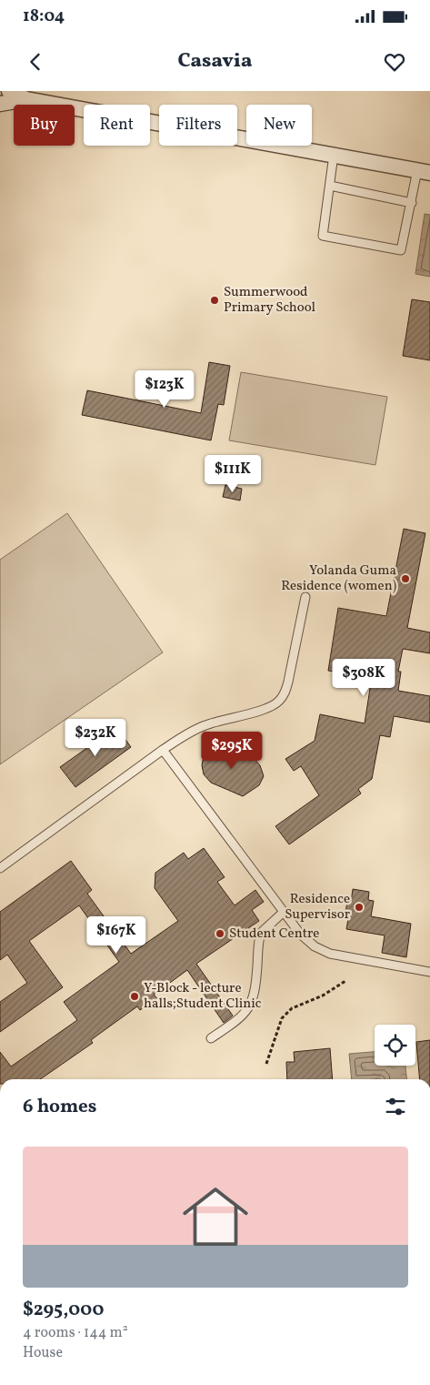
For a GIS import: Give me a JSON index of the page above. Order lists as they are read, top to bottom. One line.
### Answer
{"places":["Summerwood Primary School","Yolanda Guma Residence (women)","Residence Supervisor","Student Centre","Y-Block - lecture halls;Student Clinic"],"page":{"status":"18:04","header":"Casavia","chip":["Buy","Rent","Filters","New"],"price":["$123K","$111K","$308K","$232K","$295K","$167K"],"heading":"6 homes","list":[{"name":"$295,000","note":"4 rooms · 144 m² · House"}]}}
